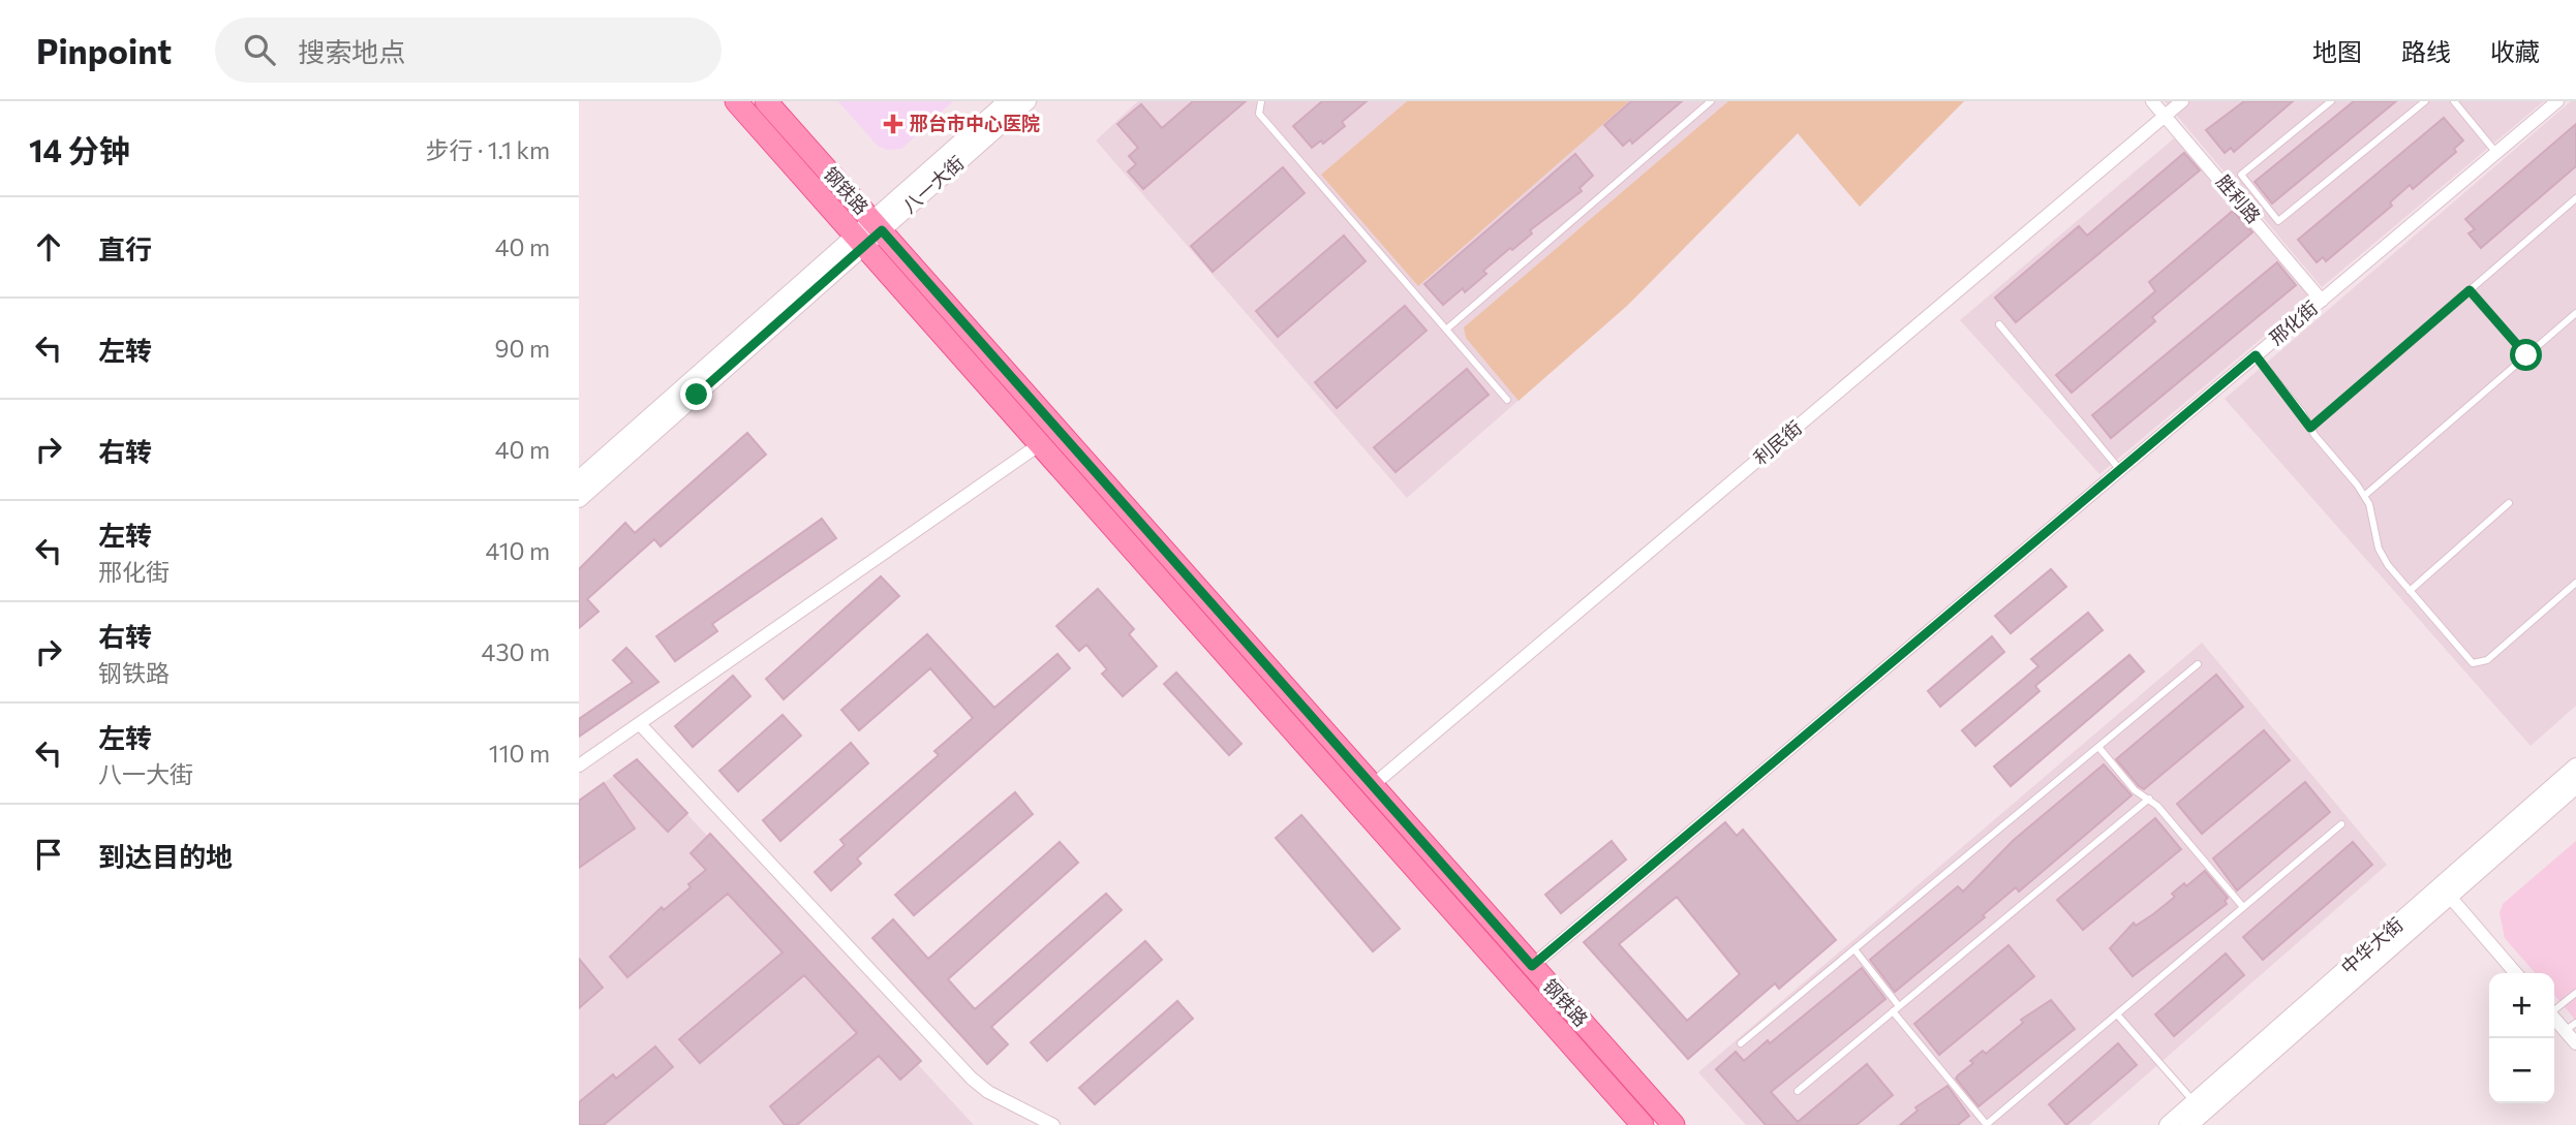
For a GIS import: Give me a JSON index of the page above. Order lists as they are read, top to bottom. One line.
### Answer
{"streets":{"main road":["钢铁路"],"street":["八一大街","胜利路","邢化街","利民街","中华大街"]},"crossings":[["八一大街","钢铁路"],["钢铁路","邢化街"],["钢铁路","利民街"],["胜利路","邢化街"],["胜利路","利民街"]],"places":{"health":["邢台市中心医院"]},"page":{"header":"Pinpoint","search":"搜索地点","nav":["地图","路线","收藏"],"heading":["14 分钟","步行 · 1.1 km"],"list":[["直行","40 m"],["左转","90 m"],["右转","40 m"],["左转","邢化街","410 m"],["右转","钢铁路","430 m"],["左转","八一大街","110 m"],"到达目的地"],"map_buttons":["+","−"]}}
